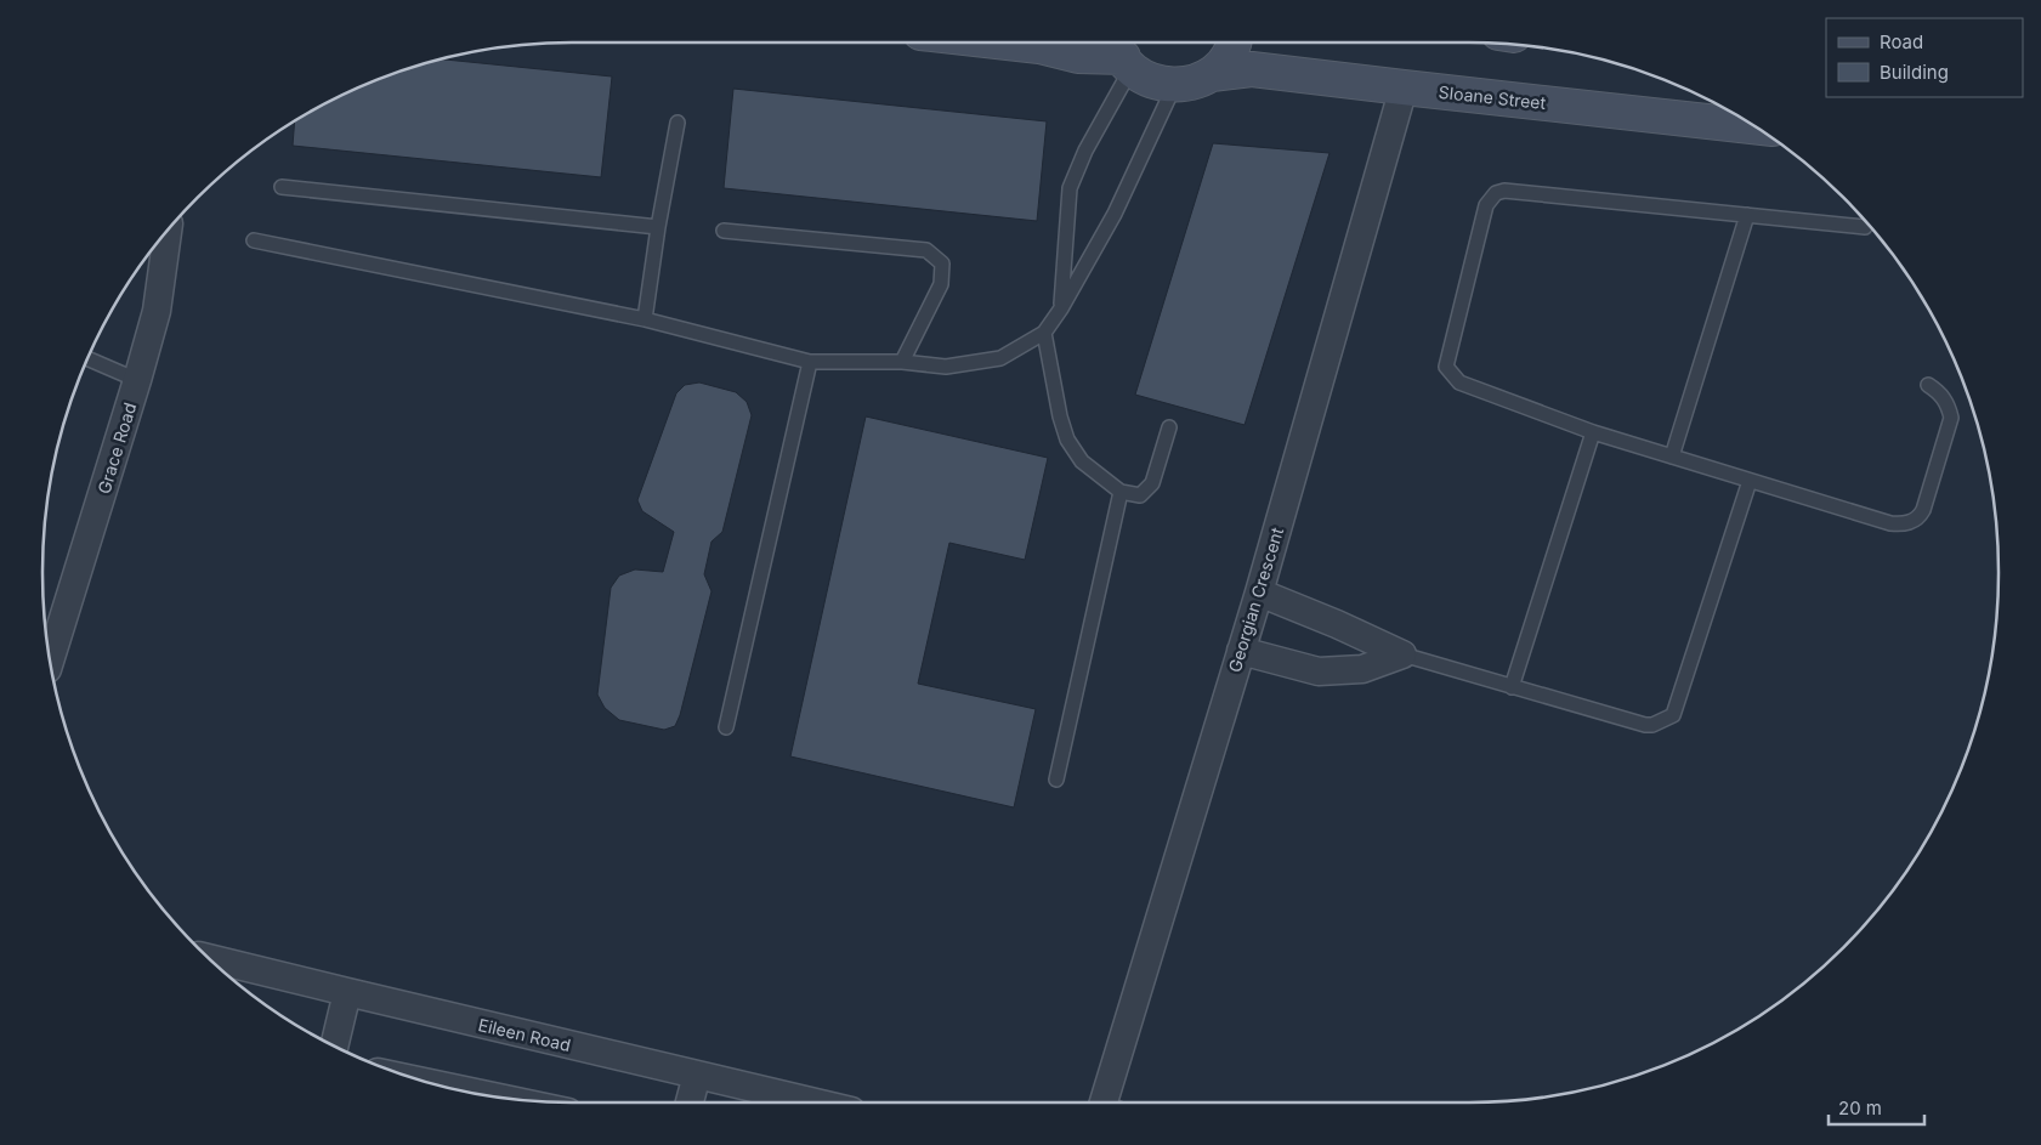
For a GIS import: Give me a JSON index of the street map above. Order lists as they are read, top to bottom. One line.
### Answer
{"streets":{"street":["Sloane Street","Grace Road","Georgian Crescent","Eileen Road"]},"crossings":[["Sloane Street","Georgian Crescent"]],"legend":["Road","Building"],"scale_bar":"20 m"}
